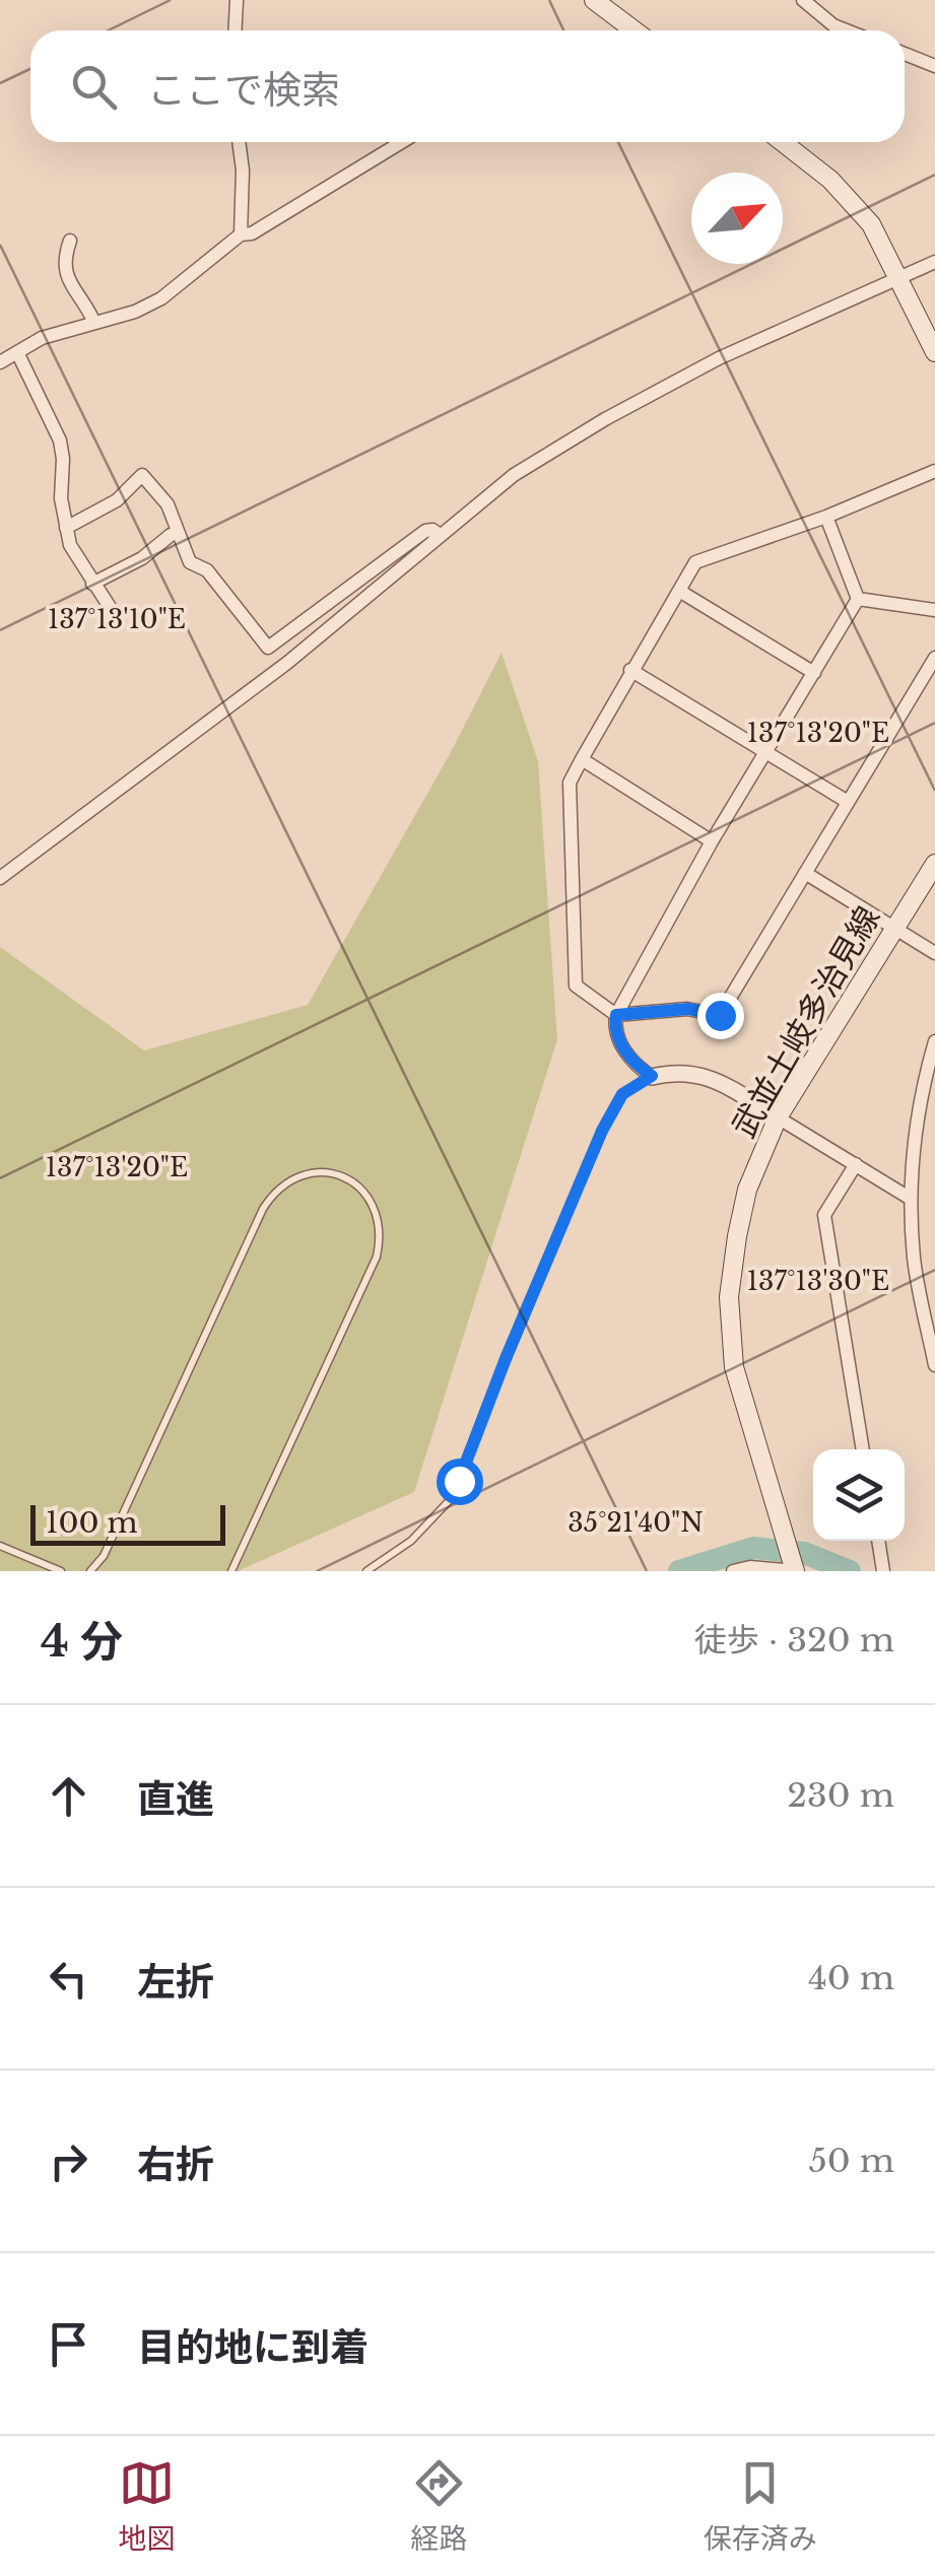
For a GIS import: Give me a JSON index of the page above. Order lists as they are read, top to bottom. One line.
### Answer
{"streets":{"main road":["武並土岐多治見線"]},"scale_bar":"100 m","north":"top right","page":{"search":"ここで検索","scale":"100 m","heading":["4 分","徒歩 · 320 m"],"list":[["直進","230 m"],["左折","40 m"],["右折","50 m"],"目的地に到着"],"nav":["地図","経路","保存済み"]},"coordinates":["137°13'10\"E","137°13'20\"E","137°13'30\"E","35°21'40\"N"]}
